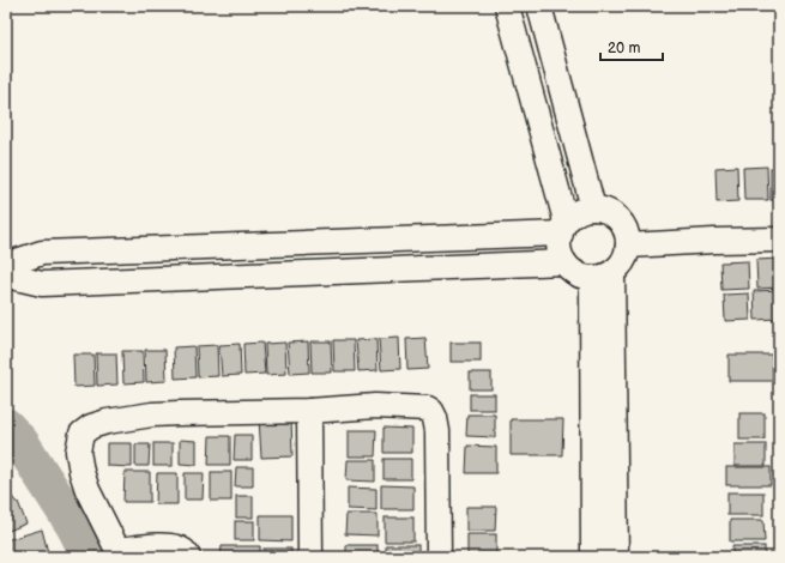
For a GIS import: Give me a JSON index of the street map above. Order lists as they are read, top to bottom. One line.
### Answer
{"scale_bar":"20 m"}
